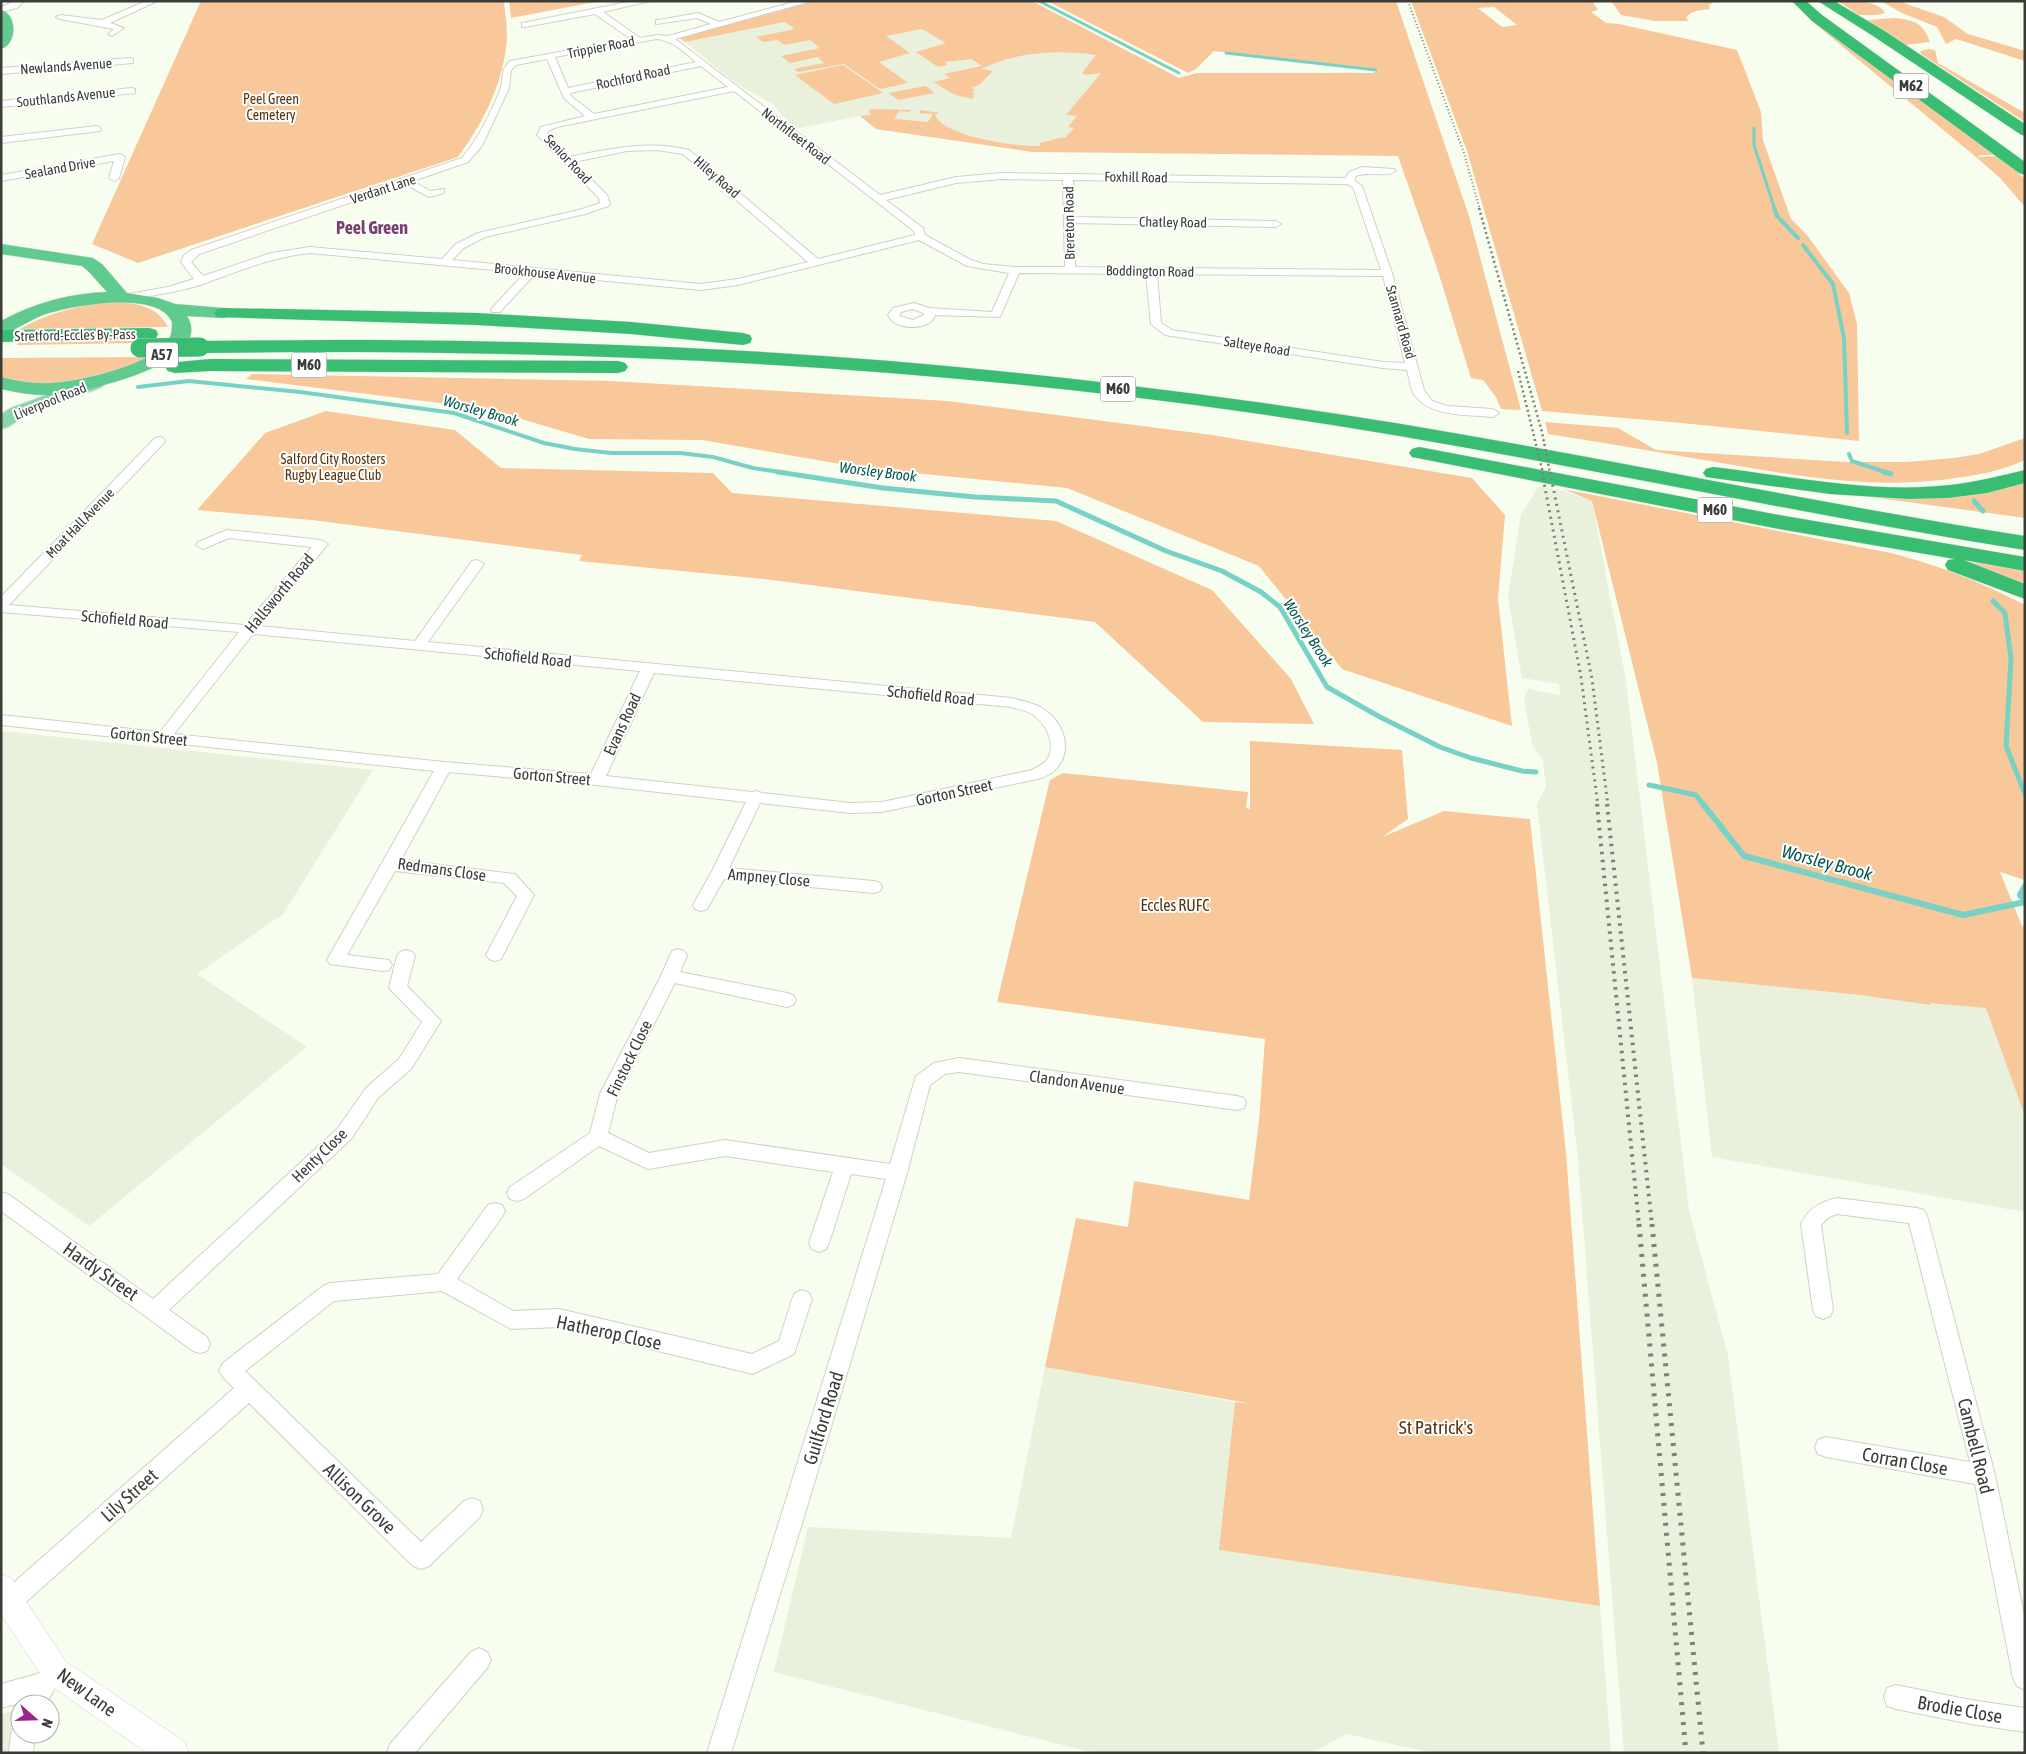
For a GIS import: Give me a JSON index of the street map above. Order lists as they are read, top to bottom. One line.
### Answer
{"streets":{"highway":["M62","Stretford-Eccles By-Pass","A57","M60"],"main road":["Liverpool Road"],"street":["Trippier Road","Newlands Avenue","Rochford Road","Southlands Avenue","Northfleet Road","Senior Road","Sealand Drive","Hiley Road","Foxhill Road","Verdant Lane","Chatley Road","Brereton Road","Boddington Road","Brookhouse Avenue","Stannard Road","Salteye Road","Moat Hall Avenue","Hallsworth Road","Schofield Road","Evans Road","Gorton Street","Redmans Close","Ampney Close","Finstock Close","Clandon Avenue","Henty Close","Hardy Street","Hatherop Close","Guilford Road","Cambell Road","Corran Close","Lily Street","Allison Grove","New Lane","Brodie Close"]},"crossings":[["Trippier Road","Rochford Road"],["Trippier Road","Northfleet Road"],["Trippier Road","Senior Road"],["Trippier Road","Verdant Lane"],["Rochford Road","Northfleet Road"],["Northfleet Road","Senior Road"],["Northfleet Road","Foxhill Road"],["Northfleet Road","Boddington Road"],["Northfleet Road","Brookhouse Avenue"],["Senior Road","Hiley Road"],["Senior Road","Brookhouse Avenue"],["Hiley Road","Brookhouse Avenue"],["Foxhill Road","Brereton Road"],["Foxhill Road","Stannard Road"],["Verdant Lane","Brookhouse Avenue"],["Chatley Road","Brereton Road"],["Brereton Road","Boddington Road"],["Boddington Road","Brookhouse Avenue"],["Boddington Road","Stannard Road"],["Boddington Road","Salteye Road"],["Brookhouse Avenue","A57"],["Stannard Road","Salteye Road"],["Stretford-Eccles By-Pass","M60"],["A57","M60"],["A57","Liverpool Road"],["M60","Liverpool Road"],["Moat Hall Avenue","Schofield Road"],["Hallsworth Road","Schofield Road"],["Hallsworth Road","Gorton Street"],["Schofield Road","Evans Road"],["Schofield Road","Gorton Street"],["Evans Road","Gorton Street"],["Gorton Street","Redmans Close"],["Gorton Street","Ampney Close"],["Clandon Avenue","Guilford Road"],["Henty Close","Hardy Street"],["Cambell Road","Corran Close"],["Lily Street","Allison Grove"],["Lily Street","New Lane"]],"districts":["Peel Green"],"water":["Worsley Brook"],"parks":["Peel Green Cemetery","Salford City Roosters Rugby League Club","Eccles RUFC","St Patrick's"],"north":"right"}
